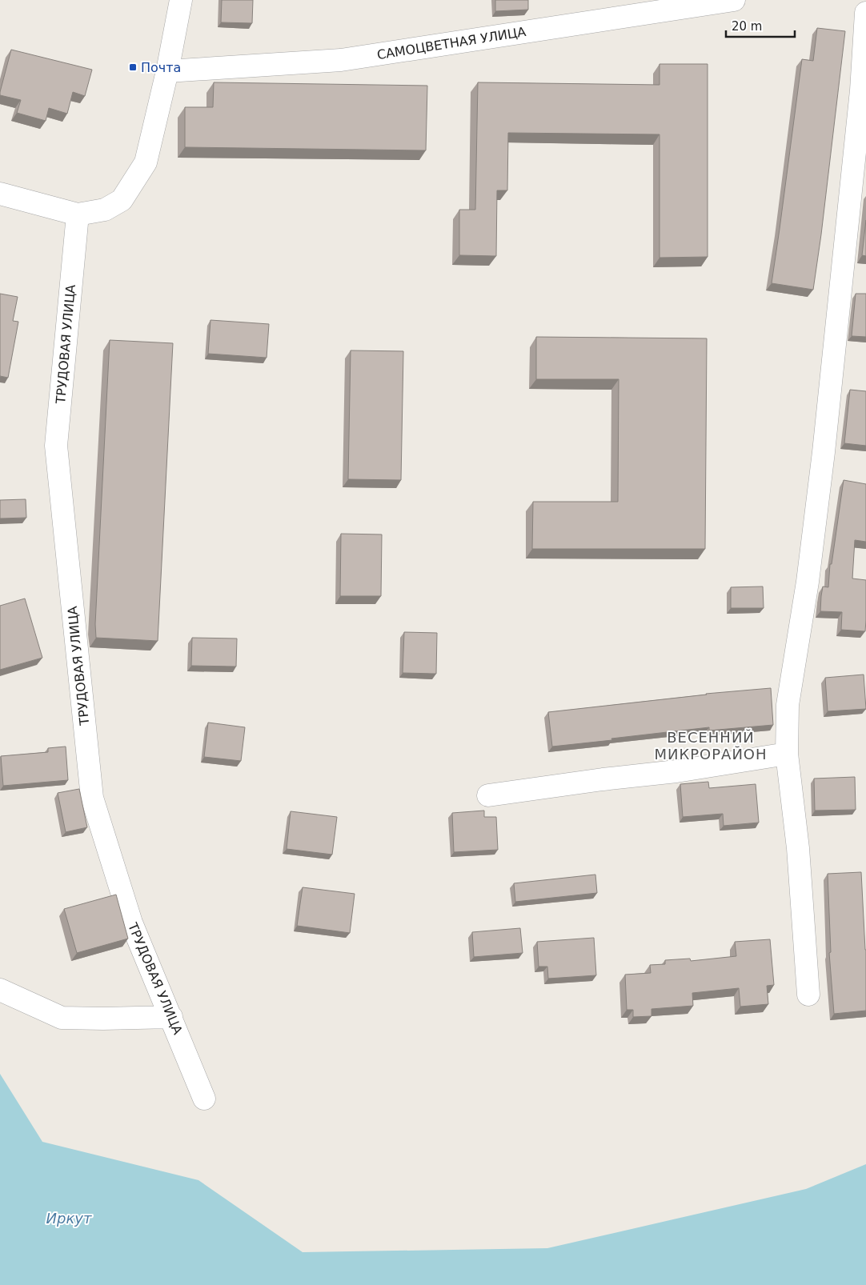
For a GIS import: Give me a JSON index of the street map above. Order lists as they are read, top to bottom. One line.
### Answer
{"streets":{"street":["САМОЦВЕТНАЯ УЛИЦА","ТРУДОВАЯ УЛИЦА"]},"districts":["ВЕСЕННИЙ МИКРОРАЙОН"],"water":["Иркут"],"places":{"transit":["Почта"]},"scale_bar":"20 m"}
